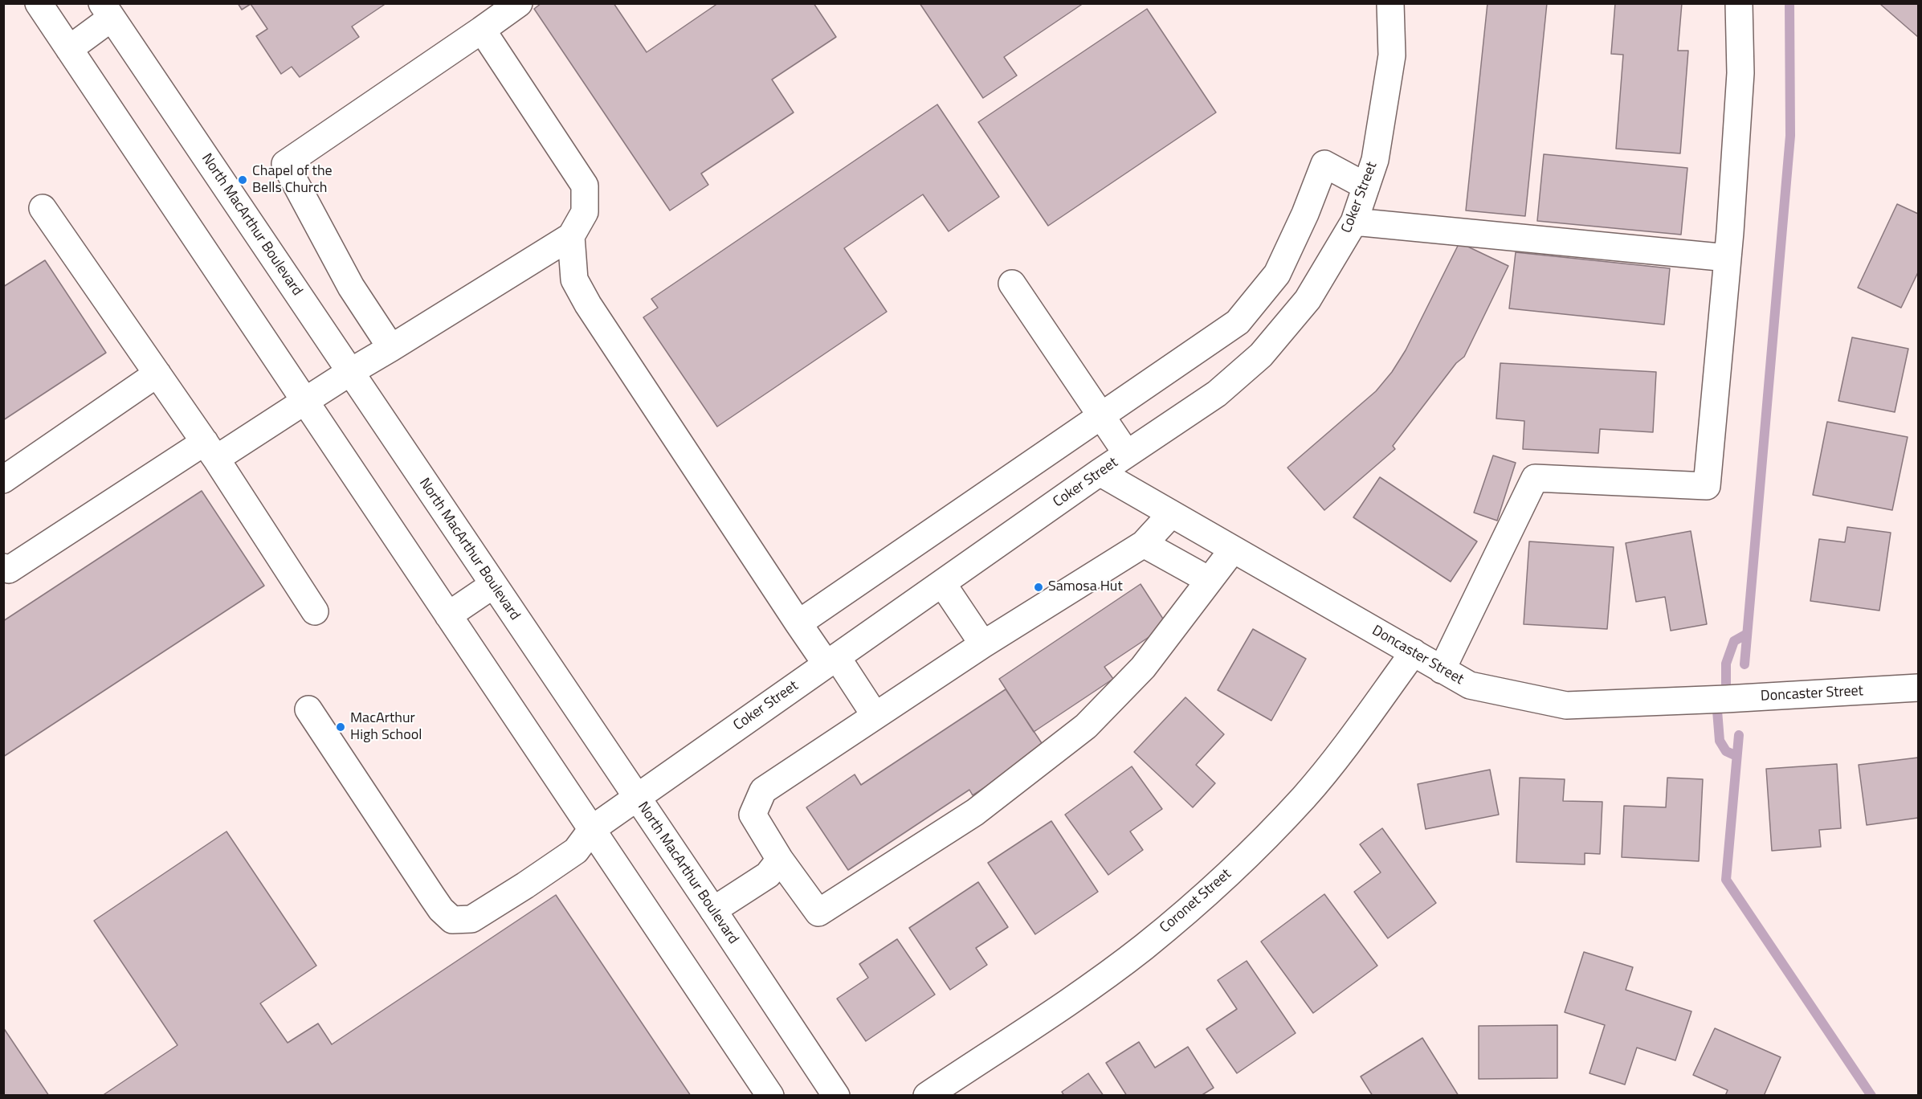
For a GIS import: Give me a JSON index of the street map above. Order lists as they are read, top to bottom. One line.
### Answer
{"streets":{"main road":["Coker Street","North MacArthur Boulevard","Doncaster Street","Coronet Street"]},"crossings":[["Coker Street","North MacArthur Boulevard"],["Coker Street","Doncaster Street"],["Doncaster Street","Coronet Street"]],"places":["Chapel of the Bells Church","Samosa Hut","MacArthur High School"]}
